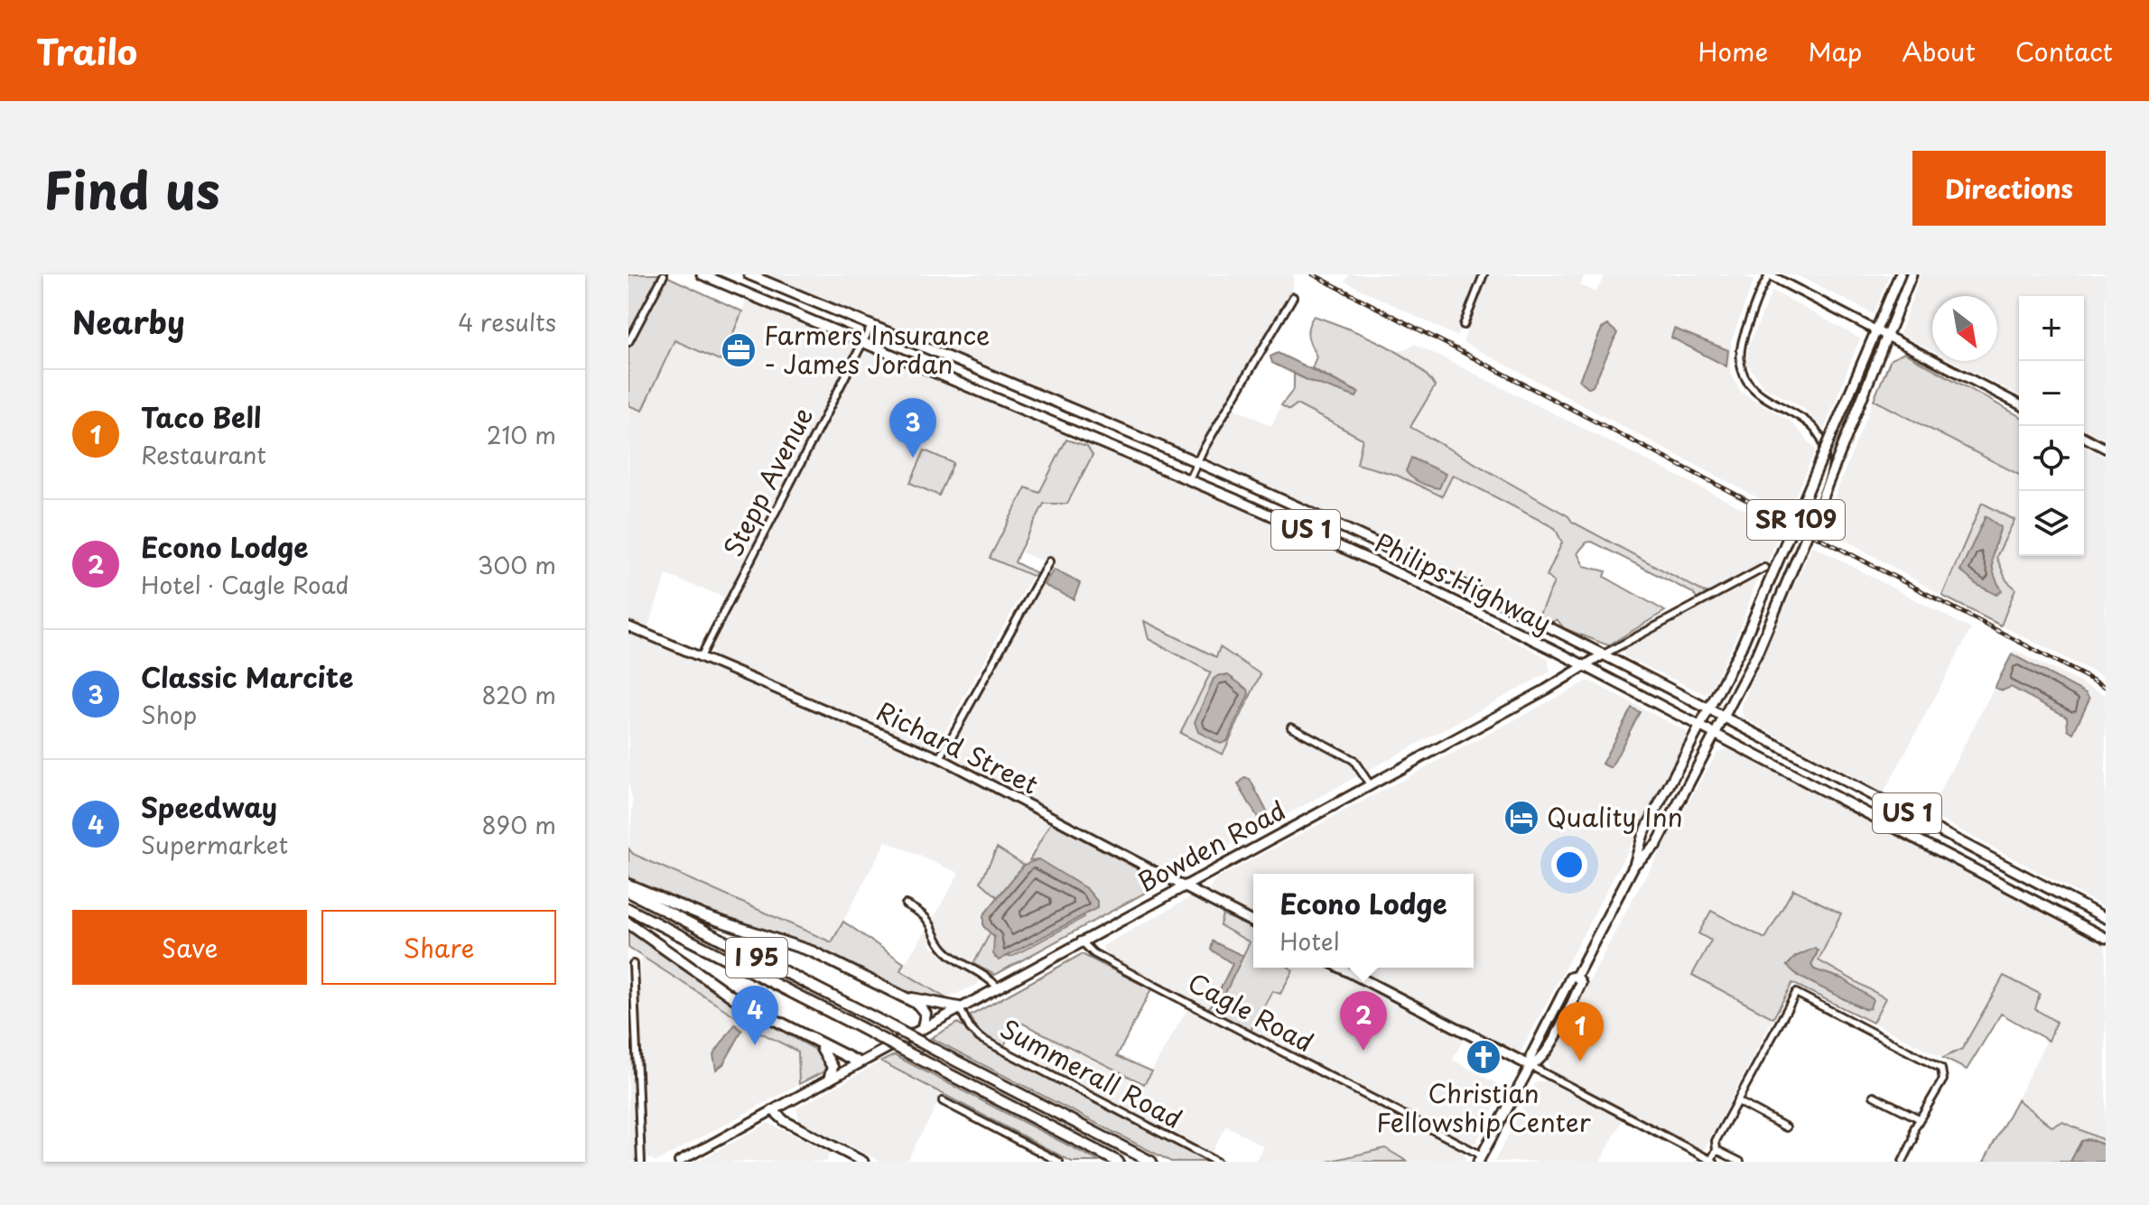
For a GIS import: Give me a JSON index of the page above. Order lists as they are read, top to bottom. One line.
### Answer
{"streets":{"highway":["I 95"],"main road":["SR 109","US 1","Philips Highway","Richard Street","Bowden Road"],"street":["Stepp Avenue","Cagle Road","Summerall Road"]},"crossings":[["Stepp Avenue","Philips Highway"],["Stepp Avenue","Richard Street"],["SR 109","Philips Highway"],["SR 109","Cagle Road"],["Philips Highway","Bowden Road"],["Richard Street","Bowden Road"],["Bowden Road","Cagle Road"],["Bowden Road","Summerall Road"]],"places":{"office":["Farmers Insurance - James Jordan"],"hotel":["Quality Inn"],"church":["Christian Fellowship Center"]},"north":"bottom right","page":{"header":"Trailo","nav":["Home","Map","About","Contact"],"title":"Find us","buttons":["Directions",["Save","Share"]],"heading":["Nearby","4 results"],"map_buttons":["+","−"],"list":[{"mark":"1","name":"Taco Bell","note":"Restaurant","value":"210 m"},{"mark":"2","name":"Econo Lodge","note":"Hotel · Cagle Road","value":"300 m"},{"mark":"3","name":"Classic Marcite","note":"Shop","value":"820 m"},{"mark":"4","name":"Speedway","note":"Supermarket","value":"890 m"}],"pins":["3","4","2","1"],"popup":["Econo Lodge","Hotel"]}}
